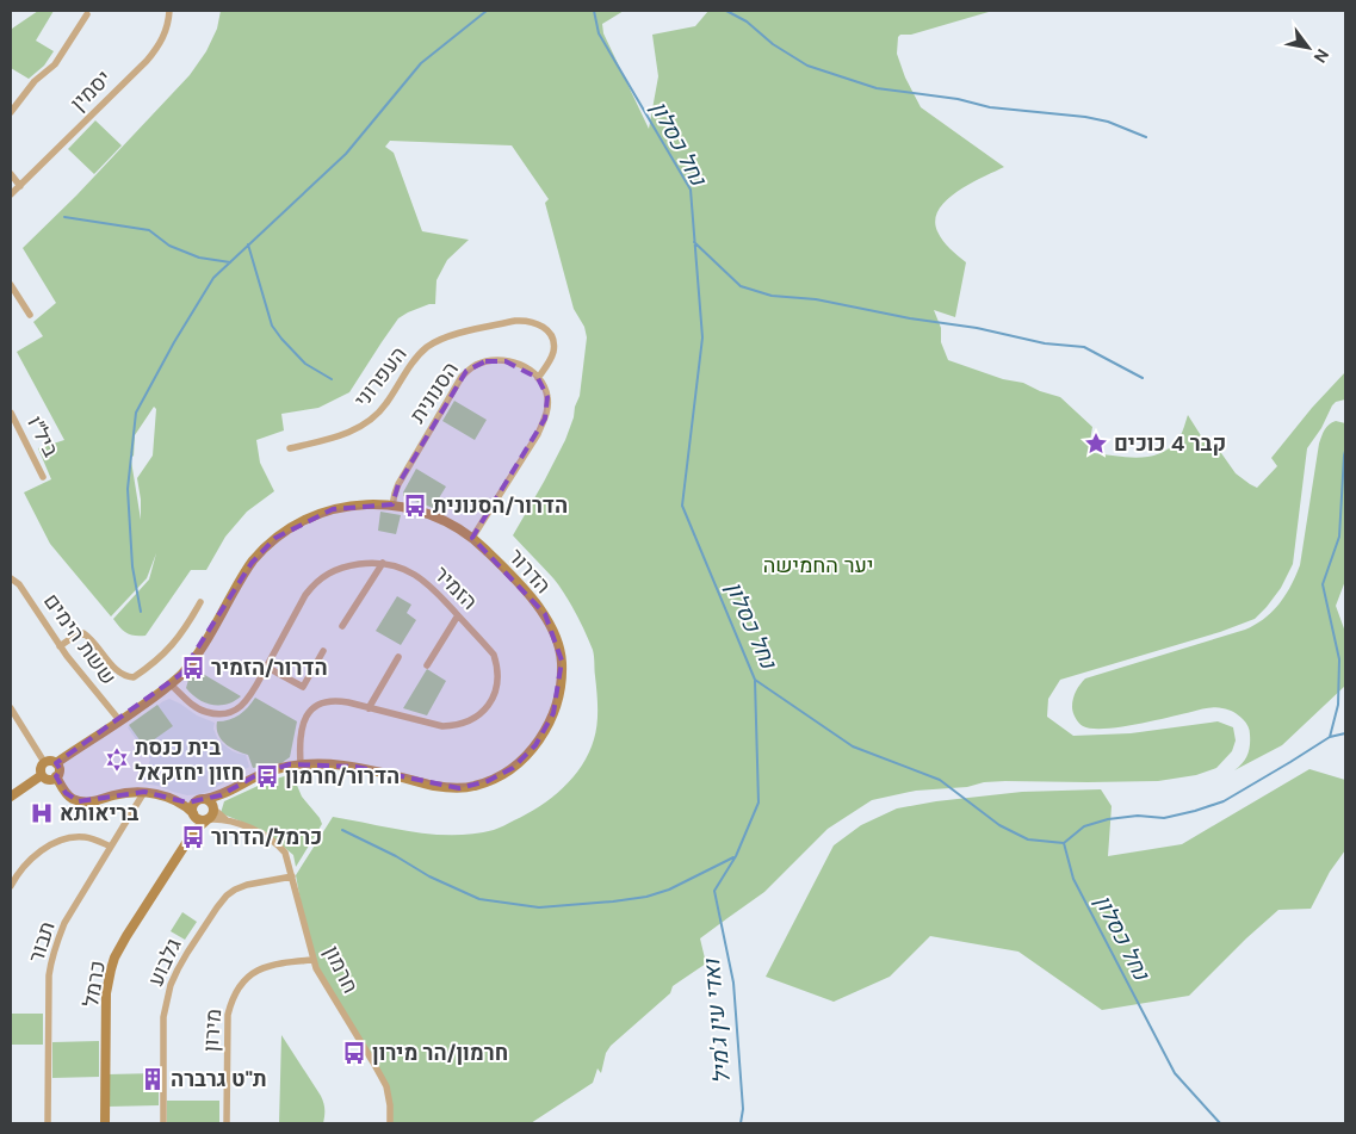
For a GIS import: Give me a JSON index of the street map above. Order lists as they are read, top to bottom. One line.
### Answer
{"streets":{"street":["יסמין","העפרוני","הסנונית","ביל״ו","הדרור","הזמיר","ששת הימים","תבור","גלבוע","חרמון","כרמל","מירון"]},"crossings":[["העפרוני","הסנונית"],["הסנונית","הדרור"],["הדרור","הזמיר"],["הדרור","ששת הימים"],["הדרור","חרמון"],["הדרור","כרמל"],["גלבוע","חרמון"],["חרמון","כרמל"],["חרמון","מירון"]],"water":["נחל כסלון","ואדי עין ג'מיל"],"parks":["יער החמישה"],"places":{"place":["קבר 4 כוכים"],"bus stop":["הדרור/הסנונית","הדרור/הזמיר","הדרור/חרמון","כרמל/הדרור","חרמון/הר מירון"],"synagogue":["בית כנסת חזון יחזקאל"],"hospital":["בריאותא"],"building":["ת\"ט גרברה"]},"north":"bottom right"}
